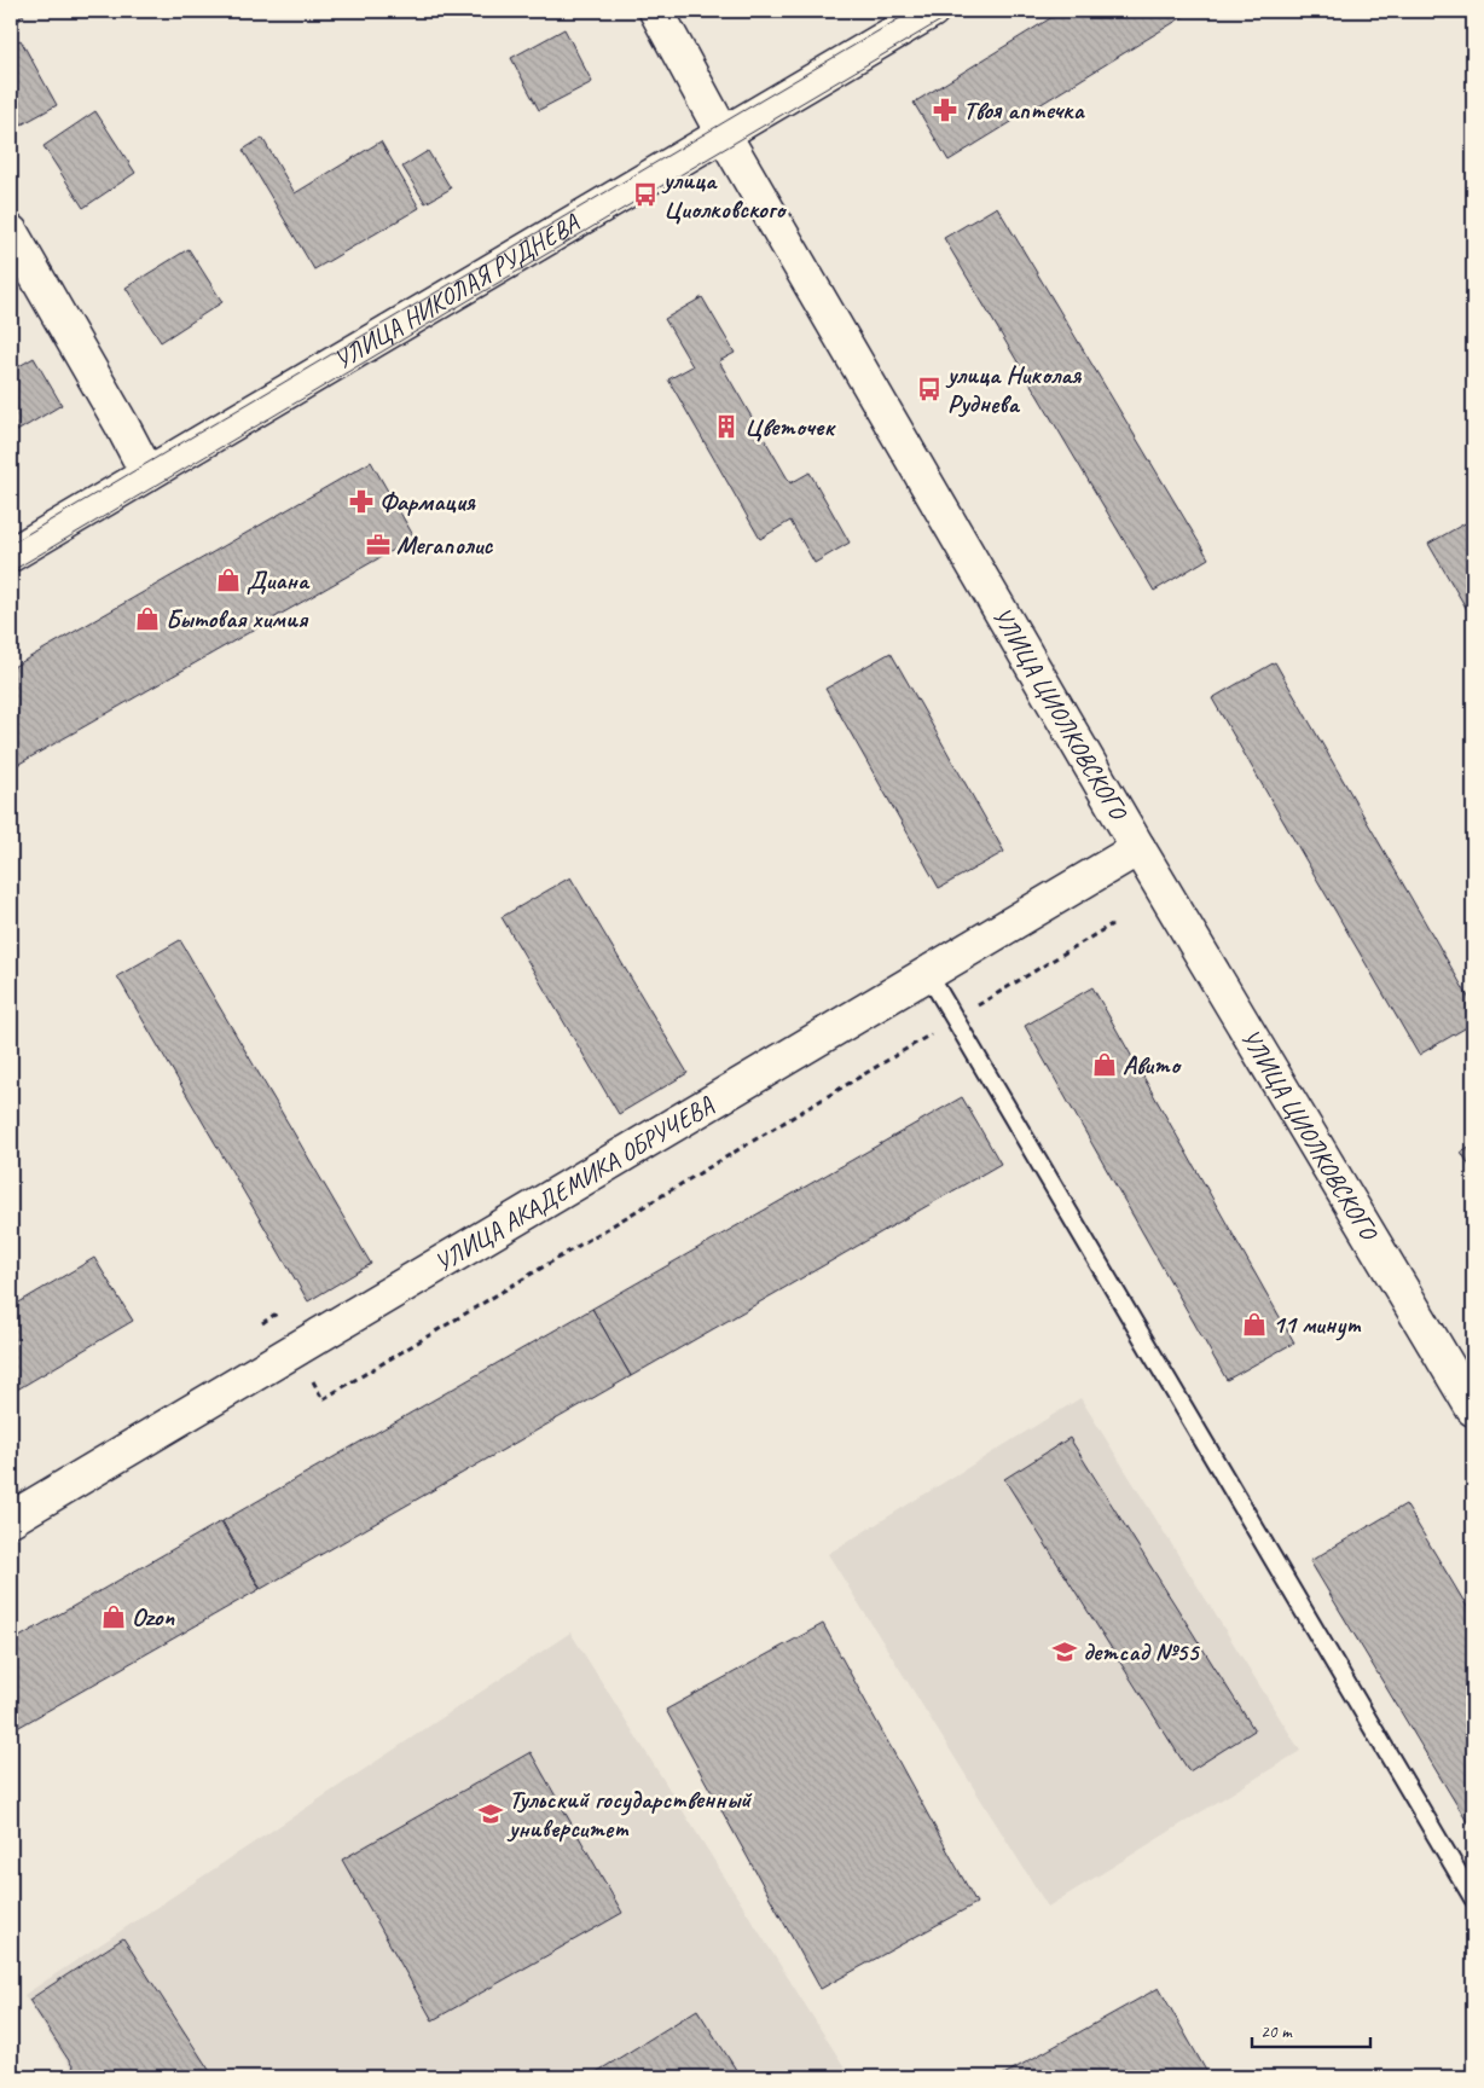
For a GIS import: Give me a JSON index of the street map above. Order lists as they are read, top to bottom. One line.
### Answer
{"streets":{"street":["УЛИЦА НИКОЛАЯ РУДНЕВА","УЛИЦА ЦИОЛКОВСКОГО","УЛИЦА АКАДЕМИКА ОБРУЧЕВА"]},"crossings":[["УЛИЦА НИКОЛАЯ РУДНЕВА","УЛИЦА ЦИОЛКОВСКОГО"],["УЛИЦА ЦИОЛКОВСКОГО","УЛИЦА АКАДЕМИКА ОБРУЧЕВА"]],"places":{"pharmacy":["Твоя аптечка","Фармация"],"bus stop":["улица Циолковского","улица Николая Руднева"],"building":["Цветочек"],"office":["Мегаполис"],"shop":["Диана","Бытовая химия","Авито","11 минут","Ozon"],"school or university":["детсад №55","Тульский государственный университет"]},"scale_bar":"20 m"}
